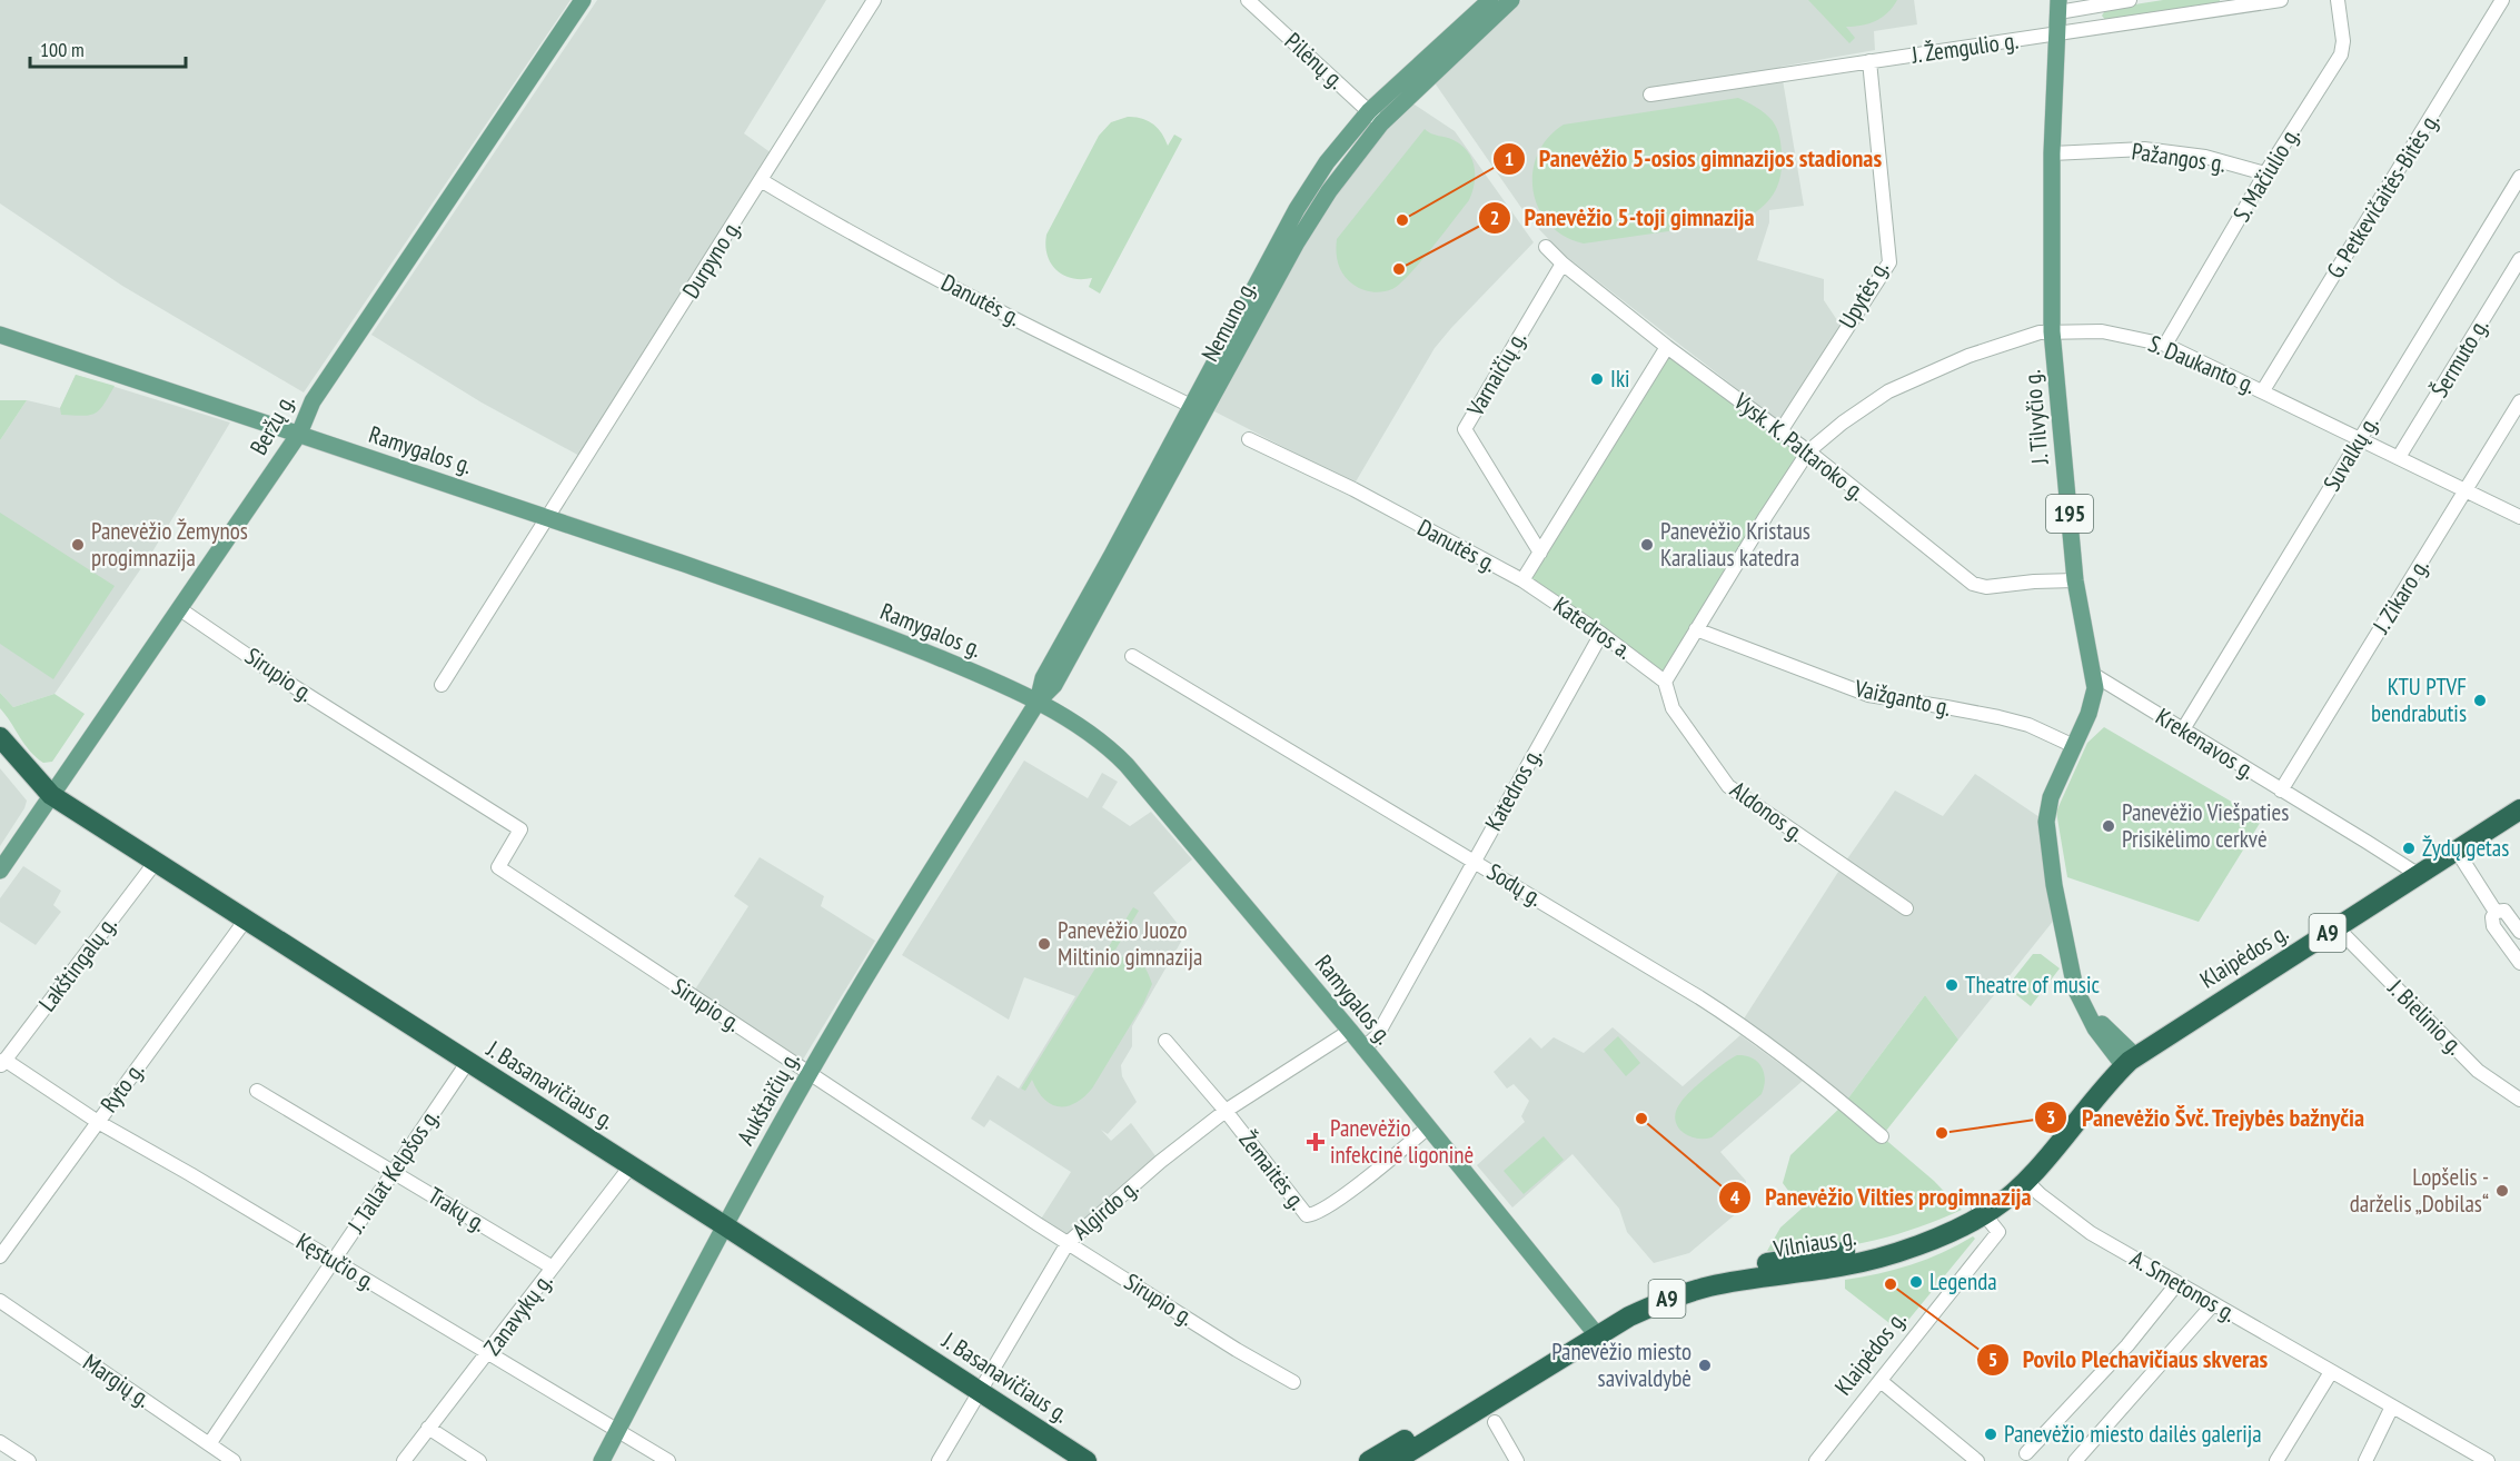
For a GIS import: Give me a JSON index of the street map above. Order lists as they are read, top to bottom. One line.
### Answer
{"streets":{"highway":["A9","Klaipėdos g.","J. Basanavičiaus g.","Vilniaus g."],"main road":["Nemuno g.","J. Tilvyčio g.","Beržų g.","Ramygalos g.","195","Aukštaičių g."],"street":["J. Žemgulio g.","Pilėnų g.","Pažangos g.","S. Mačiulio g.","G. Petkevičaitės-Bitės g.","Durpyno g.","Upytės g.","Danutės g.","Šermuto g.","S. Daukanto g.","Varnaičių g.","Vysk. K. Paltaroko g.","Suvalkų g.","J. Zikaro g.","Katedros a.","Sirupio g.","Vaižganto g.","Krekenavos g.","Katedros g.","Aldonos g.","Sodų g.","Lakštingalų g.","J. Bielinio g.","Ryto g.","J. Tallat Kelpšos g.","Žemaitės g.","Trakų g.","Algirdo g.","Kęstučio g.","A. Smetonos g.","Zanavykų g.","Margių g."]},"crossings":[["J. Žemgulio g.","Upytės g."],["J. Žemgulio g.","J. Tilvyčio g."],["Pilėnų g.","Nemuno g."],["Pažangos g.","S. Mačiulio g."],["Pažangos g.","J. Tilvyčio g."],["S. Mačiulio g.","S. Daukanto g."],["G. Petkevičaitės-Bitės g.","S. Daukanto g."],["Durpyno g.","Danutės g."],["Durpyno g.","Ramygalos g."],["Upytės g.","Vysk. K. Paltaroko g."],["Danutės g.","Nemuno g."],["Danutės g.","Katedros a."],["Nemuno g.","Ramygalos g."],["Nemuno g.","Aukštaičių g."],["Šermuto g.","S. Daukanto g."],["S. Daukanto g.","J. Tilvyčio g."],["S. Daukanto g.","Vysk. K. Paltaroko g."],["S. Daukanto g.","Suvalkų g."],["S. Daukanto g.","J. Zikaro g."],["Varnaičių g.","Vysk. K. Paltaroko g."],["J. Tilvyčio g.","Vysk. K. Paltaroko g."],["J. Tilvyčio g.","Vaižganto g."],["J. Tilvyčio g.","Krekenavos g."],["J. Tilvyčio g.","Klaipėdos g."],["Beržų g.","Ramygalos g."],["Beržų g.","Sirupio g."],["Beržų g.","J. Basanavičiaus g."],["Ramygalos g.","Katedros g."],["Ramygalos g.","Žemaitės g."],["Ramygalos g.","Algirdo g."],["Ramygalos g.","Vilniaus g."],["Suvalkų g.","Krekenavos g."],["J. Zikaro g.","Krekenavos g."],["Katedros a.","Katedros g."],["Katedros a.","Aldonos g."],["Sirupio g.","Aukštaičių g."],["Sirupio g.","Algirdo g."],["Krekenavos g.","Klaipėdos g."],["Katedros g.","Sodų g."],["Klaipėdos g.","J. Bielinio g."],["Klaipėdos g.","Vilniaus g."],["Klaipėdos g.","A. Smetonos g."],["Lakštingalų g.","J. Basanavičiaus g."],["Lakštingalų g.","Kęstučio g."],["J. Basanavičiaus g.","Ryto g."],["J. Basanavičiaus g.","Aukštaičių g."],["J. Basanavičiaus g.","J. Tallat Kelpšos g."],["J. Basanavičiaus g.","Algirdo g."],["J. Basanavičiaus g.","Zanavykų g."],["Ryto g.","Kęstučio g."],["Aukštaičių g.","Kęstučio g."],["J. Tallat Kelpšos g.","Trakų g."],["J. Tallat Kelpšos g.","Kęstučio g."],["J. Tallat Kelpšos g.","Margių g."],["Žemaitės g.","Algirdo g."],["Trakų g.","Zanavykų g."],["Vilniaus g.","A. Smetonos g."],["Kęstučio g.","Zanavykų g."]],"places":{"other":["Panevėžio 5-osios gimnazijos stadionas","Panevėžio 5-toji gimnazija","Iki","Panevėžio Žemynos progimnazija","Panevėžio Kristaus Karaliaus katedra","KTU PTVF bendrabutis","Panevėžio Viešpaties Prisikėlimo cerkvė","Žydų getas","Panevėžio Juozo Miltinio gimnazija","Theatre of music","Panevėžio Vilties progimnazija","Panevėžio Švč. Trejybės bažnyčia","Lopšelis - darželis „Dobilas“","Legenda","Povilo Plechavičiaus skveras","Panevėžio miesto savivaldybė","Panevėžio miesto dailės galerija"],"health":["Panevėžio infekcinė ligoninė"]},"scale_bar":"100 m"}
